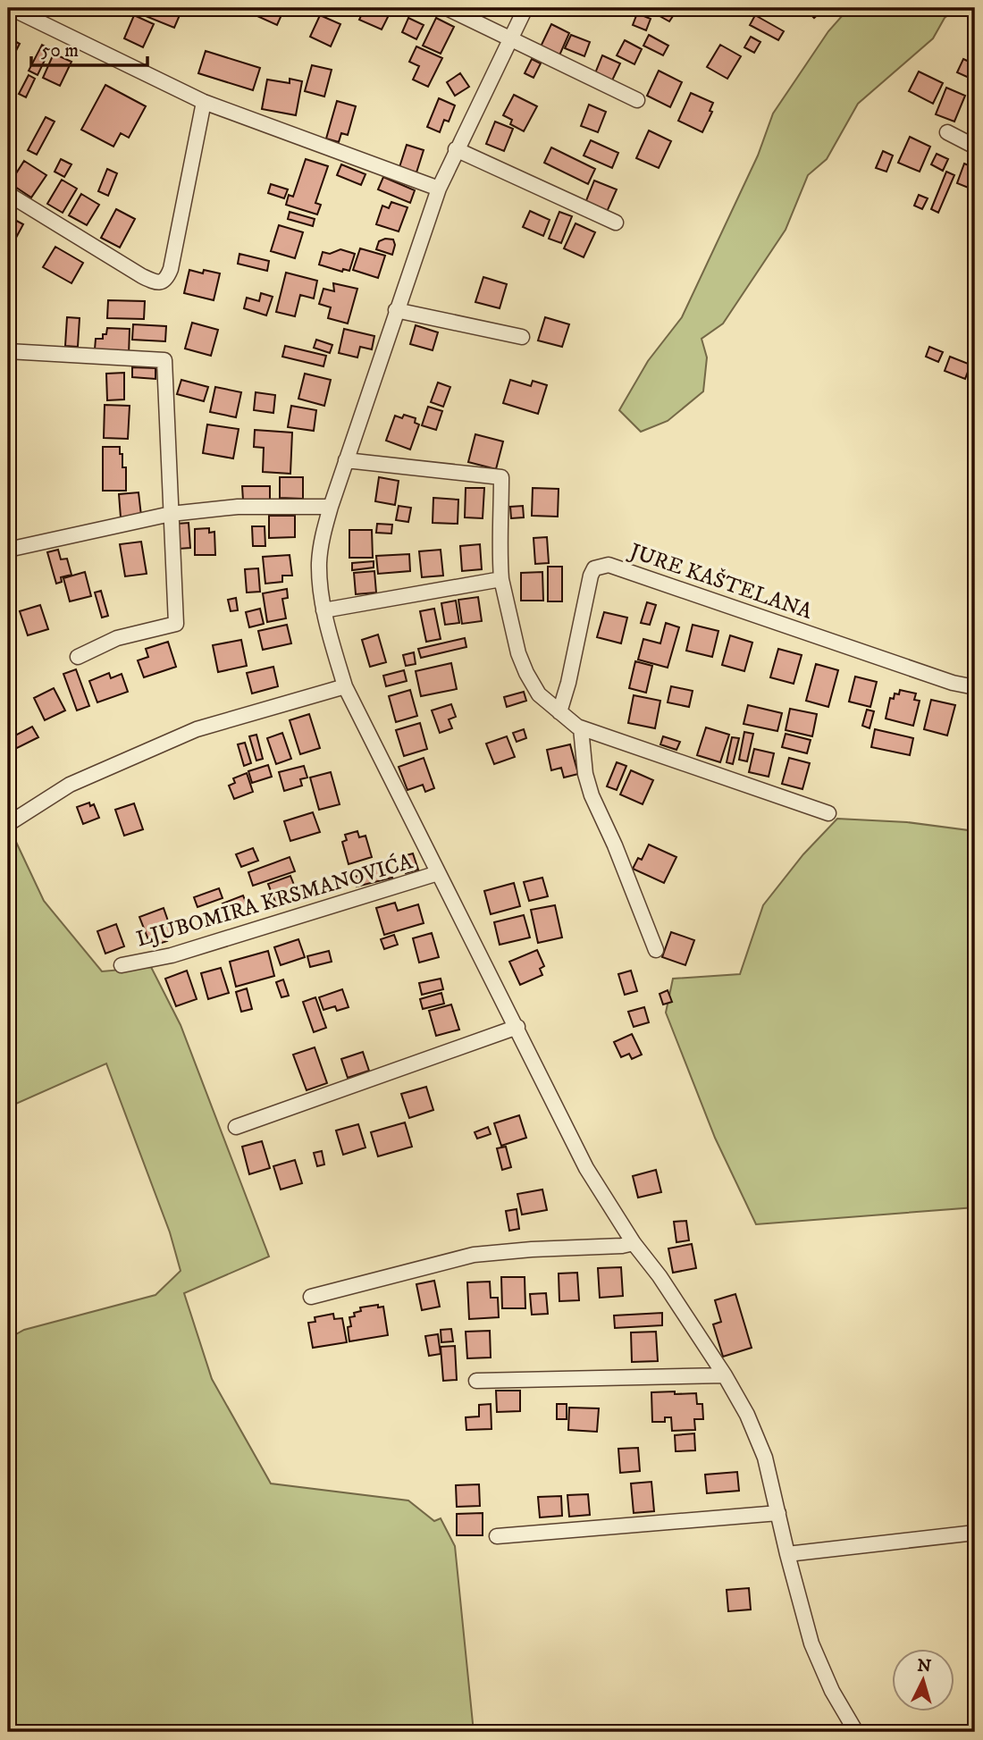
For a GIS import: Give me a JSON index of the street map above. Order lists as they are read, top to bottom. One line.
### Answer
{"streets":{"street":["JURE KAŠTELANA","LJUBOMIRA KRSMANOVIĆA"]},"scale_bar":"50 m","north":"top"}
